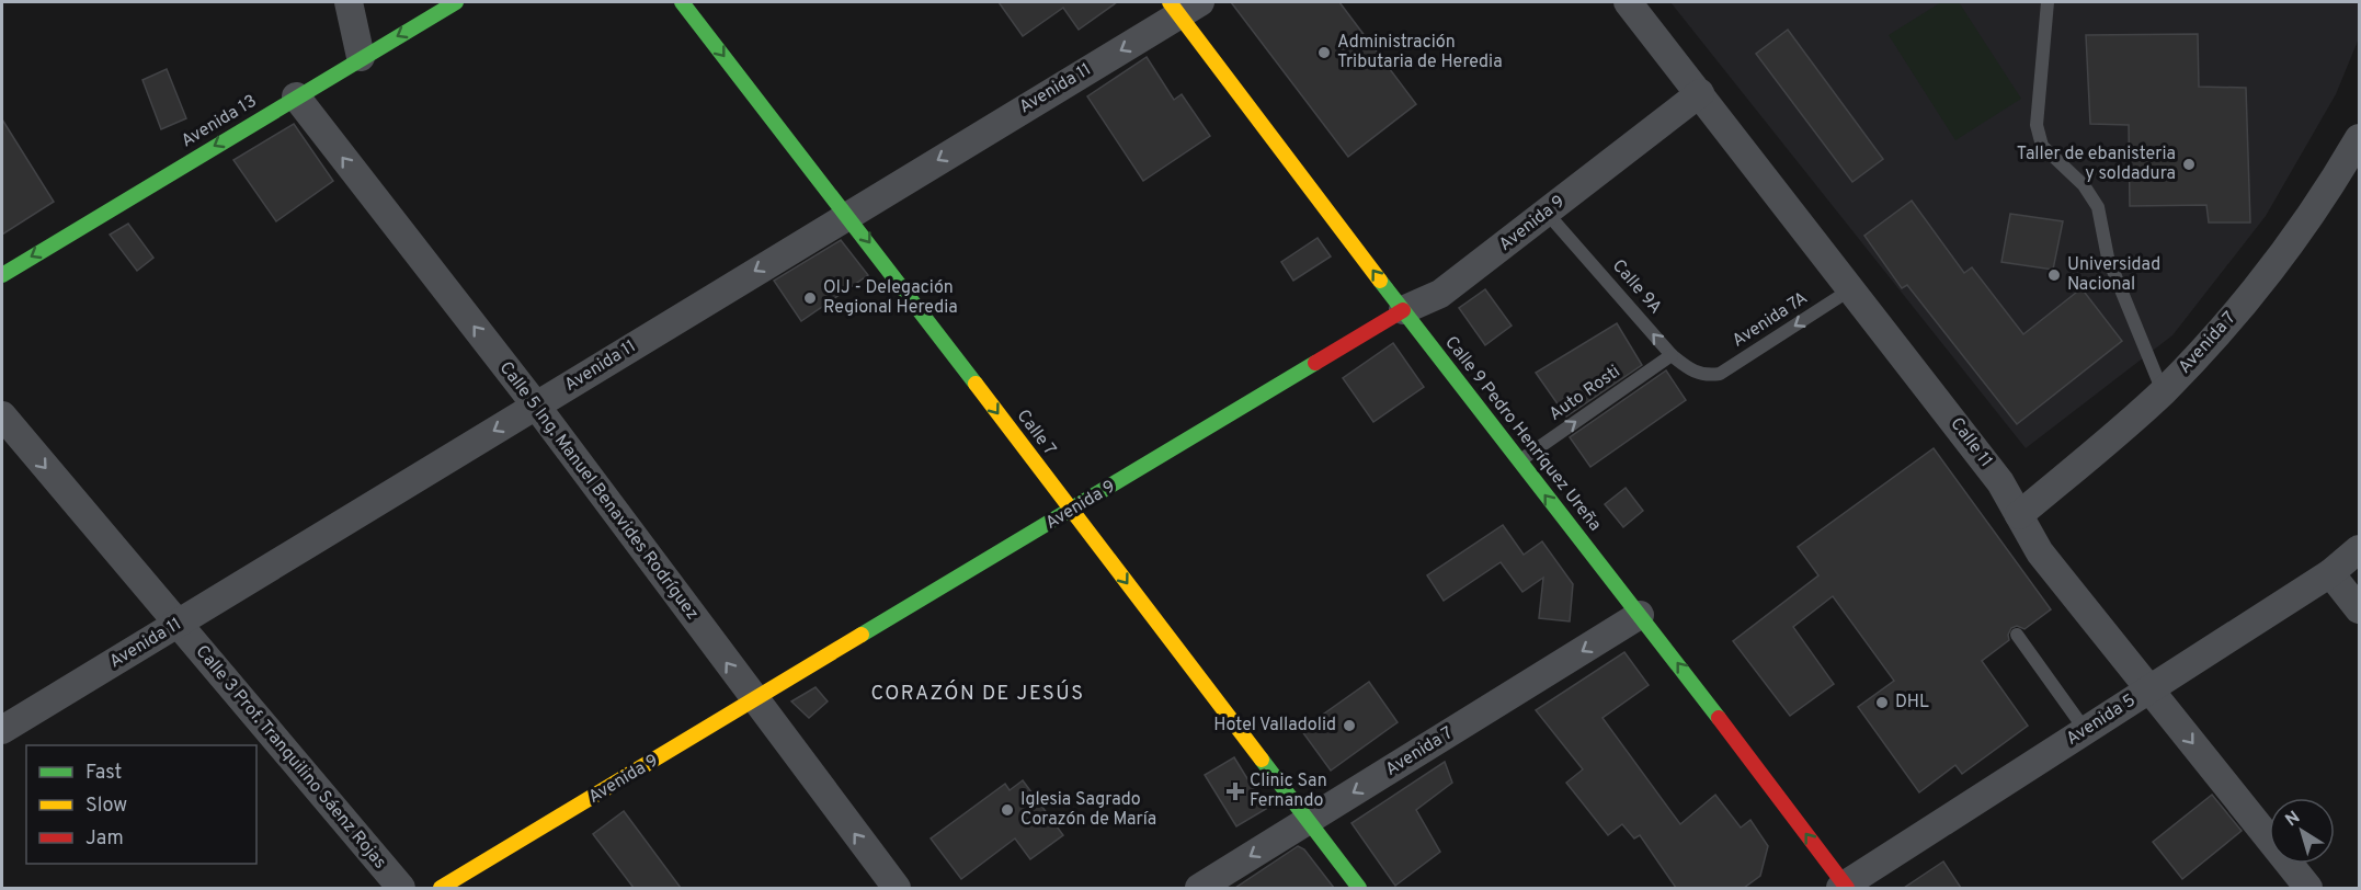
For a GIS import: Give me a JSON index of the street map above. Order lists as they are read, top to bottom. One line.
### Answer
{"streets":{"main road":["Avenida 13","Avenida 9","Calle 7","Calle 9 Pedro Henríquez Ureña"],"street":["Avenida 11","Avenida 7","Calle 11","Calle 5 Ing. Manuel Benavides Rodríguez","Avenida 5","Calle 3 Prof. Tranquilino Sáenz Rojas"],"lane":["Calle 9A","Avenida 7A","Auto Rosti"]},"crossings":[["Avenida 11","Calle 7"],["Avenida 11","Calle 9 Pedro Henríquez Ureña"],["Avenida 11","Calle 5 Ing. Manuel Benavides Rodríguez"],["Avenida 11","Calle 3 Prof. Tranquilino Sáenz Rojas"],["Avenida 13","Calle 5 Ing. Manuel Benavides Rodríguez"],["Avenida 9","Calle 9A"],["Avenida 9","Calle 7"],["Avenida 9","Calle 9 Pedro Henríquez Ureña"],["Avenida 9","Calle 11"],["Avenida 9","Calle 5 Ing. Manuel Benavides Rodríguez"],["Calle 9A","Avenida 7A"],["Calle 9A","Auto Rosti"],["Avenida 7A","Calle 11"],["Avenida 7","Calle 7"],["Avenida 7","Calle 9 Pedro Henríquez Ureña"],["Avenida 7","Calle 11"],["Auto Rosti","Calle 9 Pedro Henríquez Ureña"],["Calle 9 Pedro Henríquez Ureña","Avenida 5"],["Calle 11","Avenida 5"]],"one_way":["Avenida 11","Avenida 13","Calle 9A","Avenida 7A","Avenida 7","Auto Rosti","Calle 7","Calle 9 Pedro Henríquez Ureña","Calle 5 Ing. Manuel Benavides Rodríguez","Calle 3 Prof. Tranquilino Sáenz Rojas"],"districts":["CORAZÓN DE JESÚS"],"places":{"other":["Administración Tributaria de Heredia","Taller de ebanisteria y soldadura","Universidad Nacional","OIJ - Delegación Regional Heredia","DHL","Hotel Valladolid","Iglesia Sagrado Corazón de María"],"health":["Clinic San Fernando"]},"legend":["Fast","Slow","Jam"],"north":"top left"}
